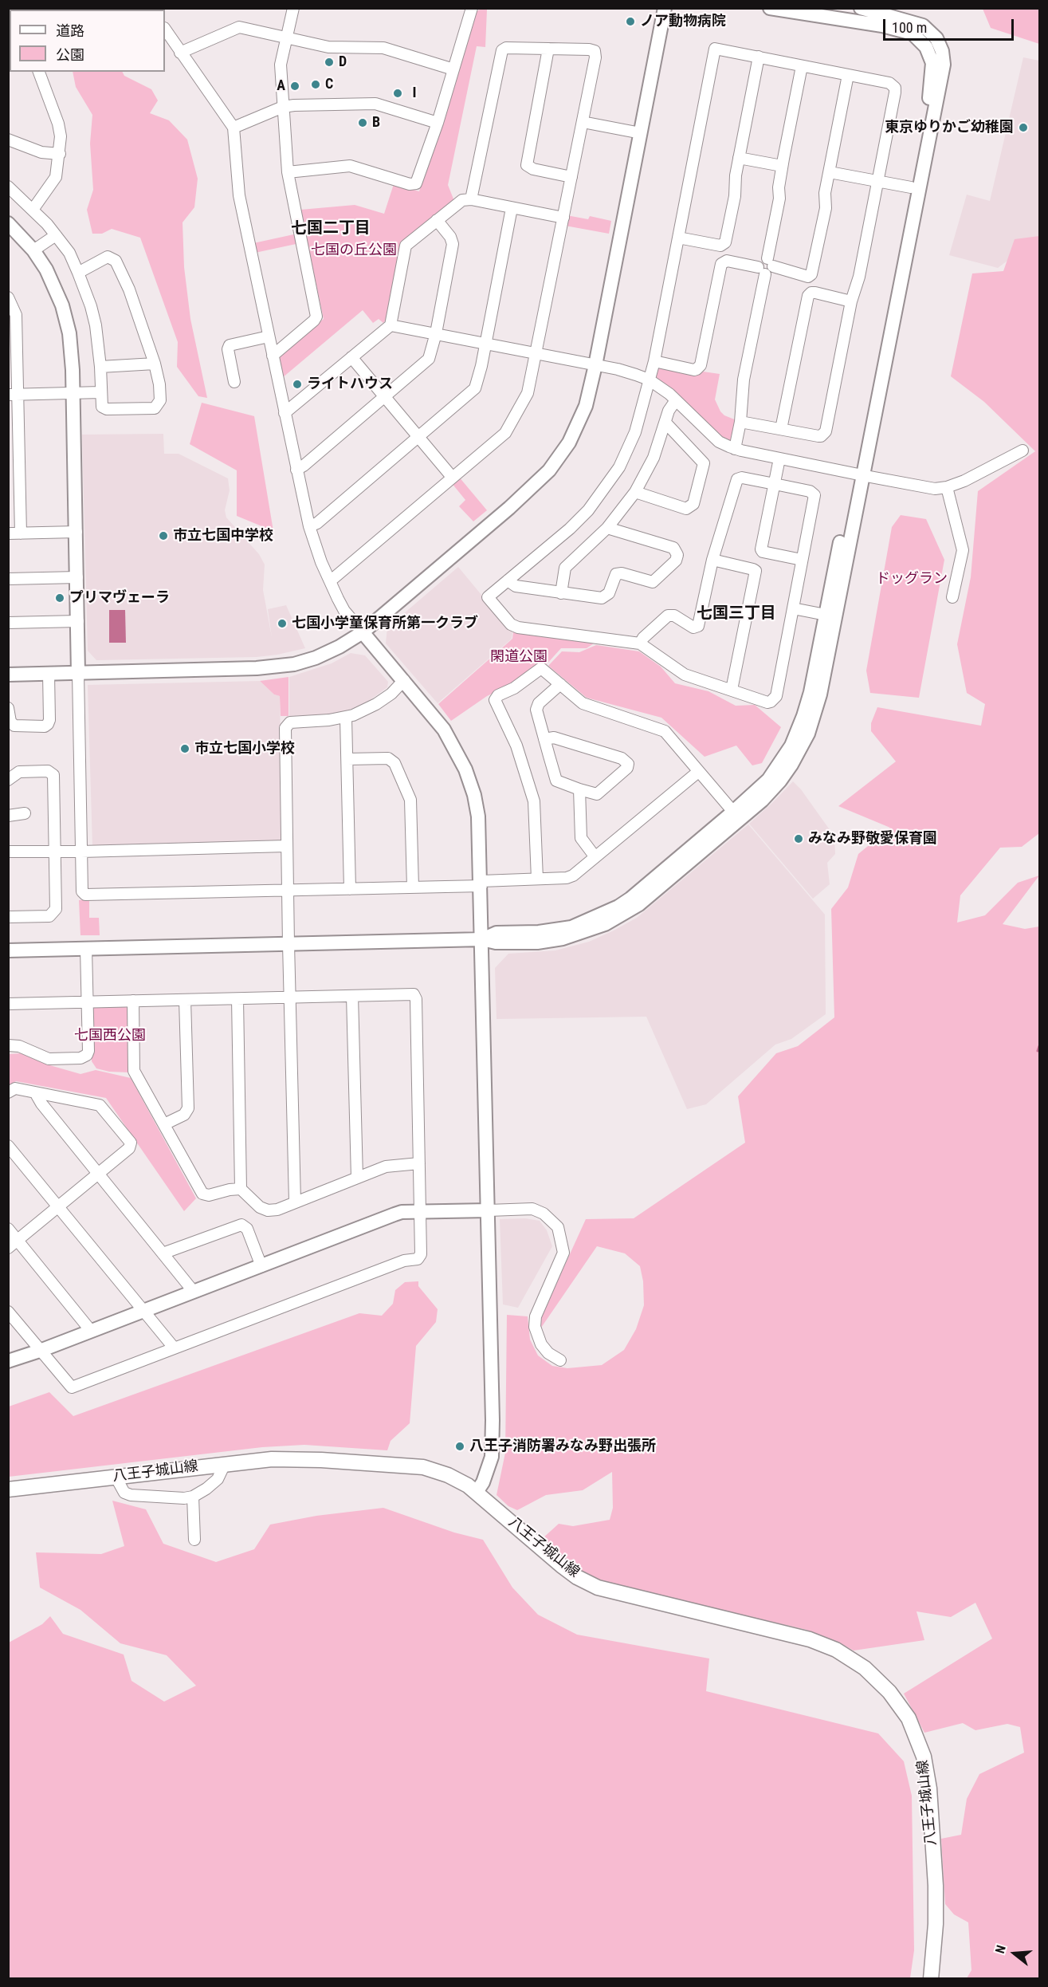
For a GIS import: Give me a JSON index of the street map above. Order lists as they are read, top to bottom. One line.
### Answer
{"streets":{"main road":["八王子城山線"]},"districts":["七国二丁目","七国三丁目"],"parks":["七国の丘公園","ドッグラン","閑道公園","七国西公園"],"places":["ノア動物病院","D","C","A","Ⅰ","B","東京ゆりかご幼稚園","ライトハウス","市立七国中学校","プリマヴェーラ","七国小学童保育所第一クラブ","市立七国小学校","みなみ野敬愛保育園","八王子消防署みなみ野出張所"],"legend":["道路","公園"],"scale_bar":"100 m","north":"left"}
